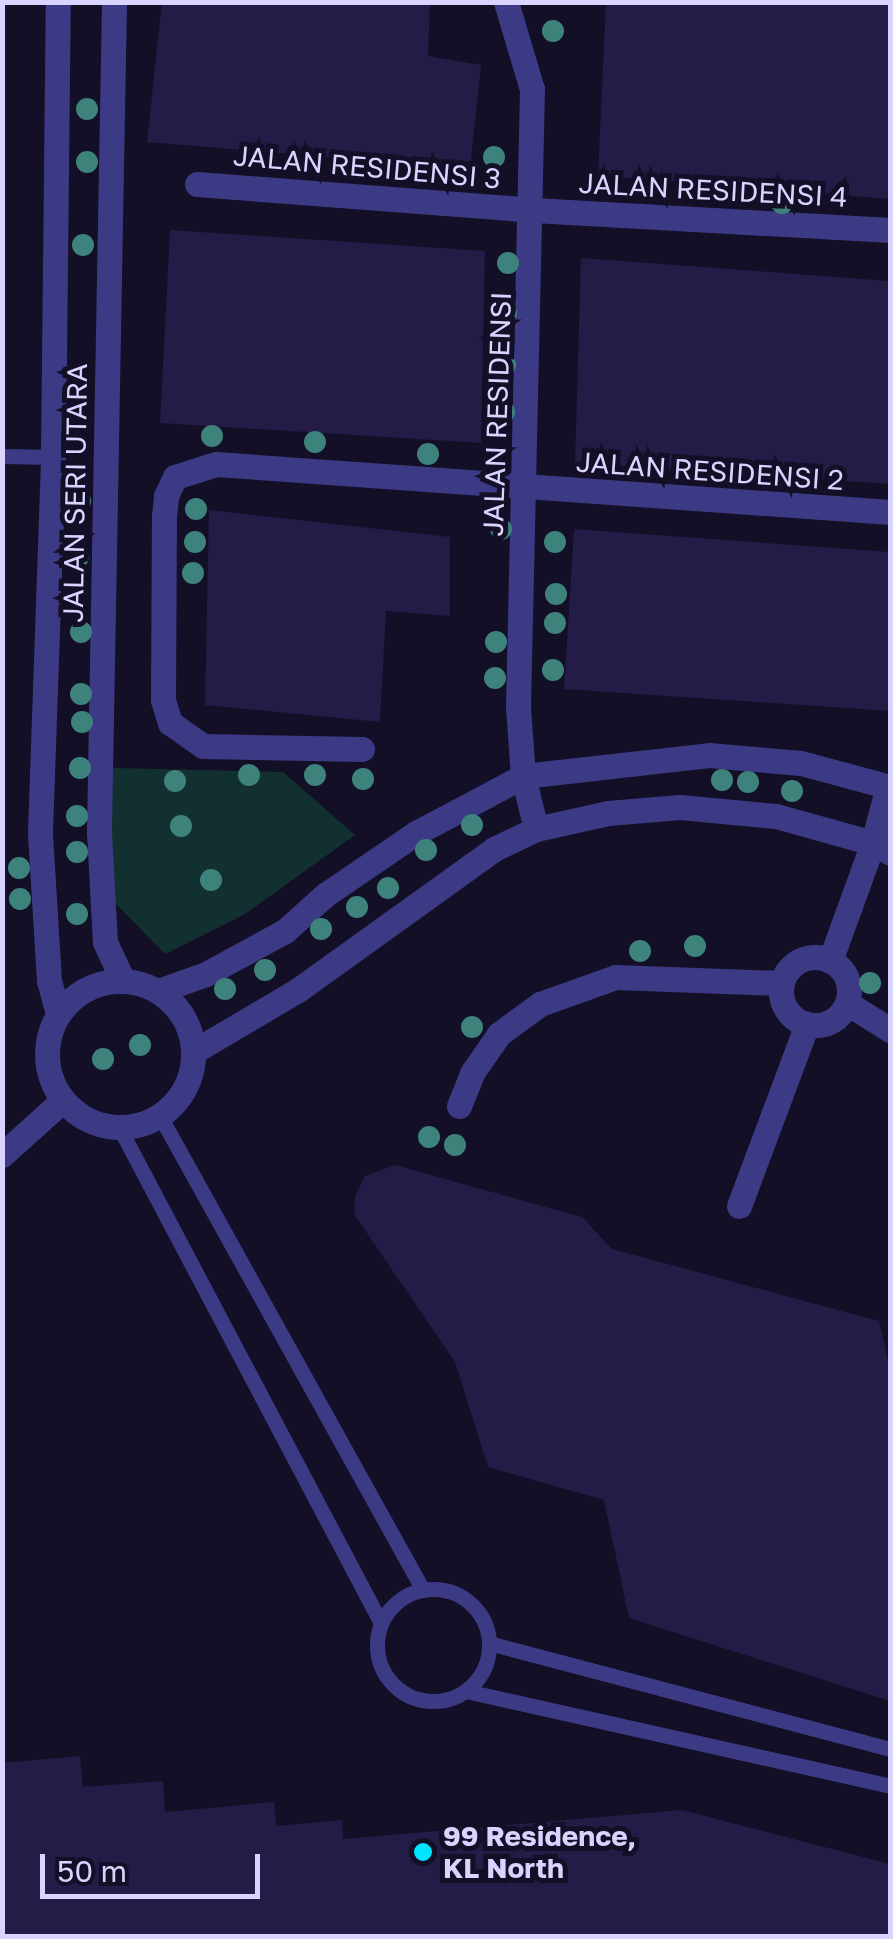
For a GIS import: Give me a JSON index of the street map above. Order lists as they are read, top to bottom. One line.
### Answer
{"streets":{"street":["JALAN RESIDENSI 3","JALAN RESIDENSI 4","JALAN RESIDENSI","JALAN RESIDENSI 2","JALAN SERI UTARA"]},"crossings":[["JALAN RESIDENSI 3","JALAN RESIDENSI 4"],["JALAN RESIDENSI 3","JALAN RESIDENSI"],["JALAN RESIDENSI 4","JALAN RESIDENSI"],["JALAN RESIDENSI","JALAN RESIDENSI 2"]],"places":["99 Residence, KL North"],"scale_bar":"50 m"}
